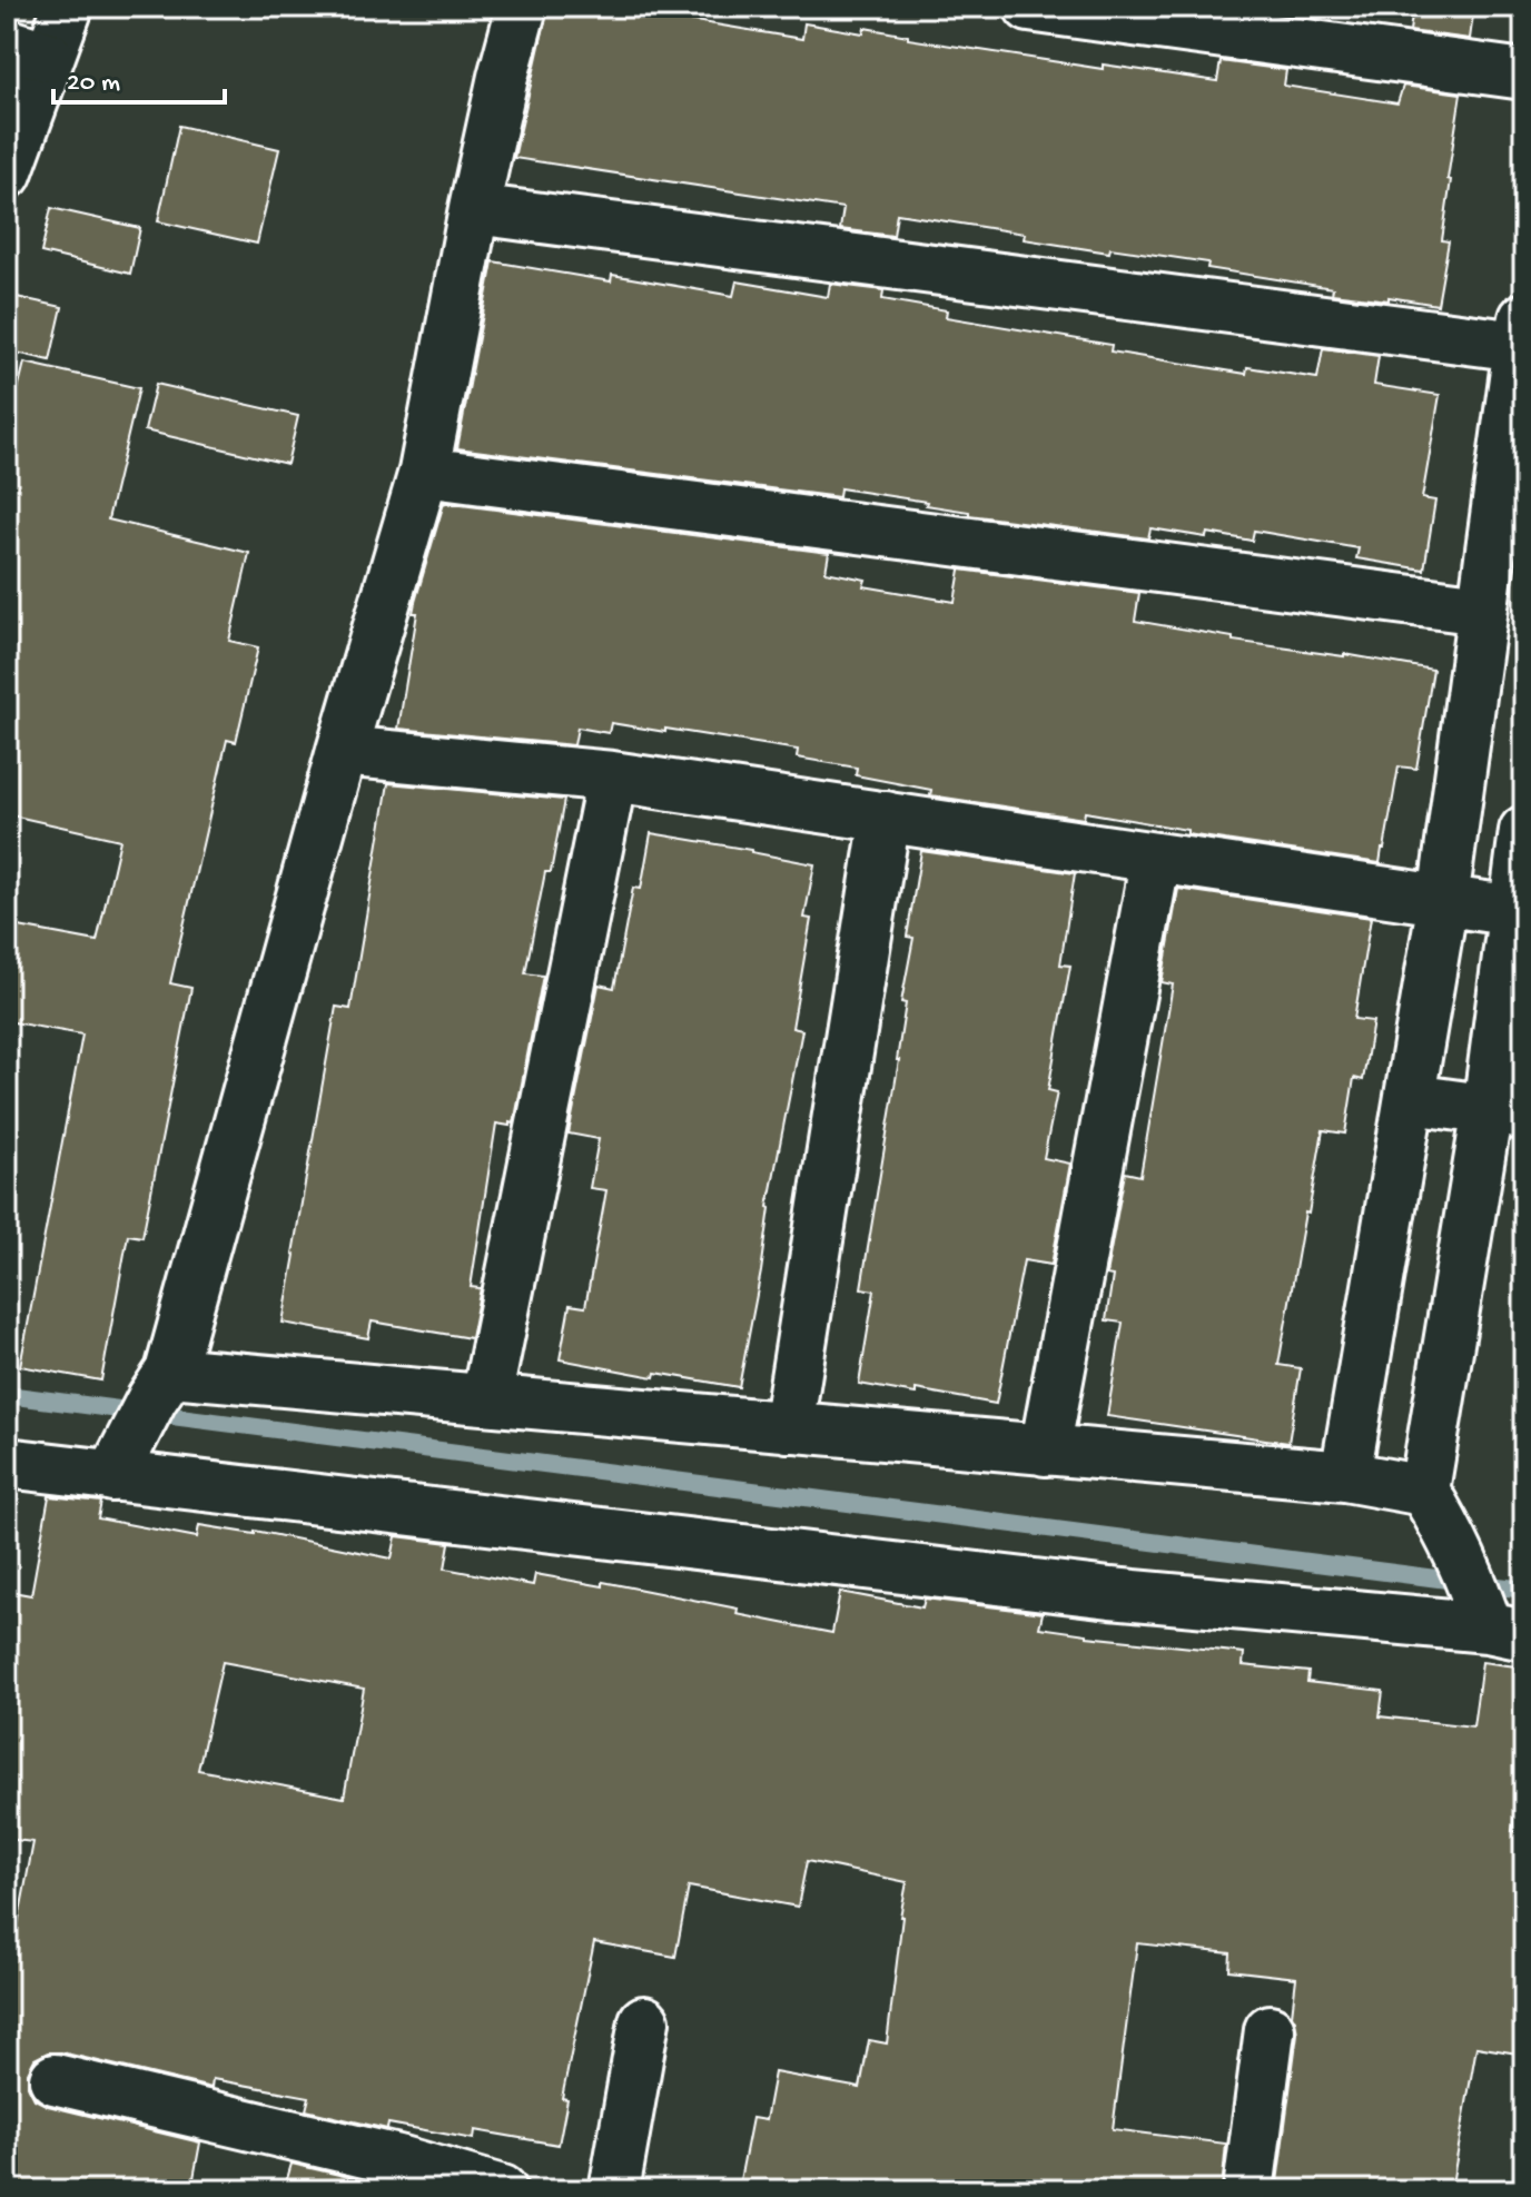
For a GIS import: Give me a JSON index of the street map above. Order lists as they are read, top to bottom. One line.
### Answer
{"scale_bar":"20 m"}
